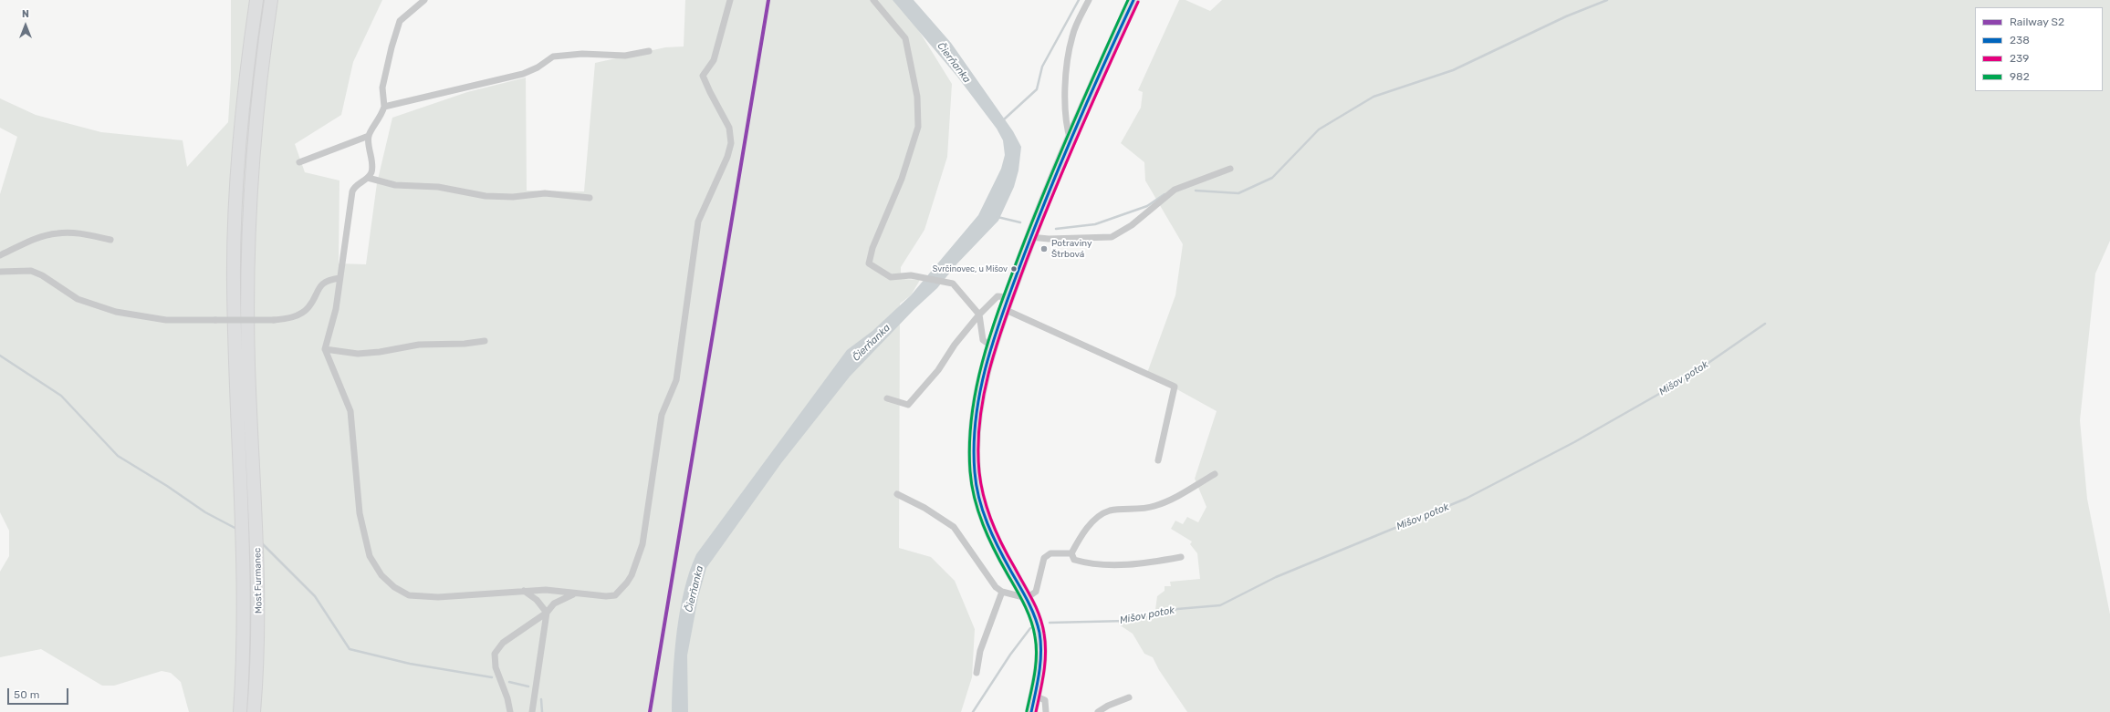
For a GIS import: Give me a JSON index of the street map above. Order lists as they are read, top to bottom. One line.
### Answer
{"streets":{"highway":["Most Furmanec"]},"water":["Čierňanka","Mišov potok"],"places":["Potraviny Štrbová","Svrčinovec, u Mišov"],"lines":["rail line S2","transit line 238","transit line 982","transit line 239"],"legend":["Railway S2","238","239","982"],"scale_bar":"50 m","north":"top"}
